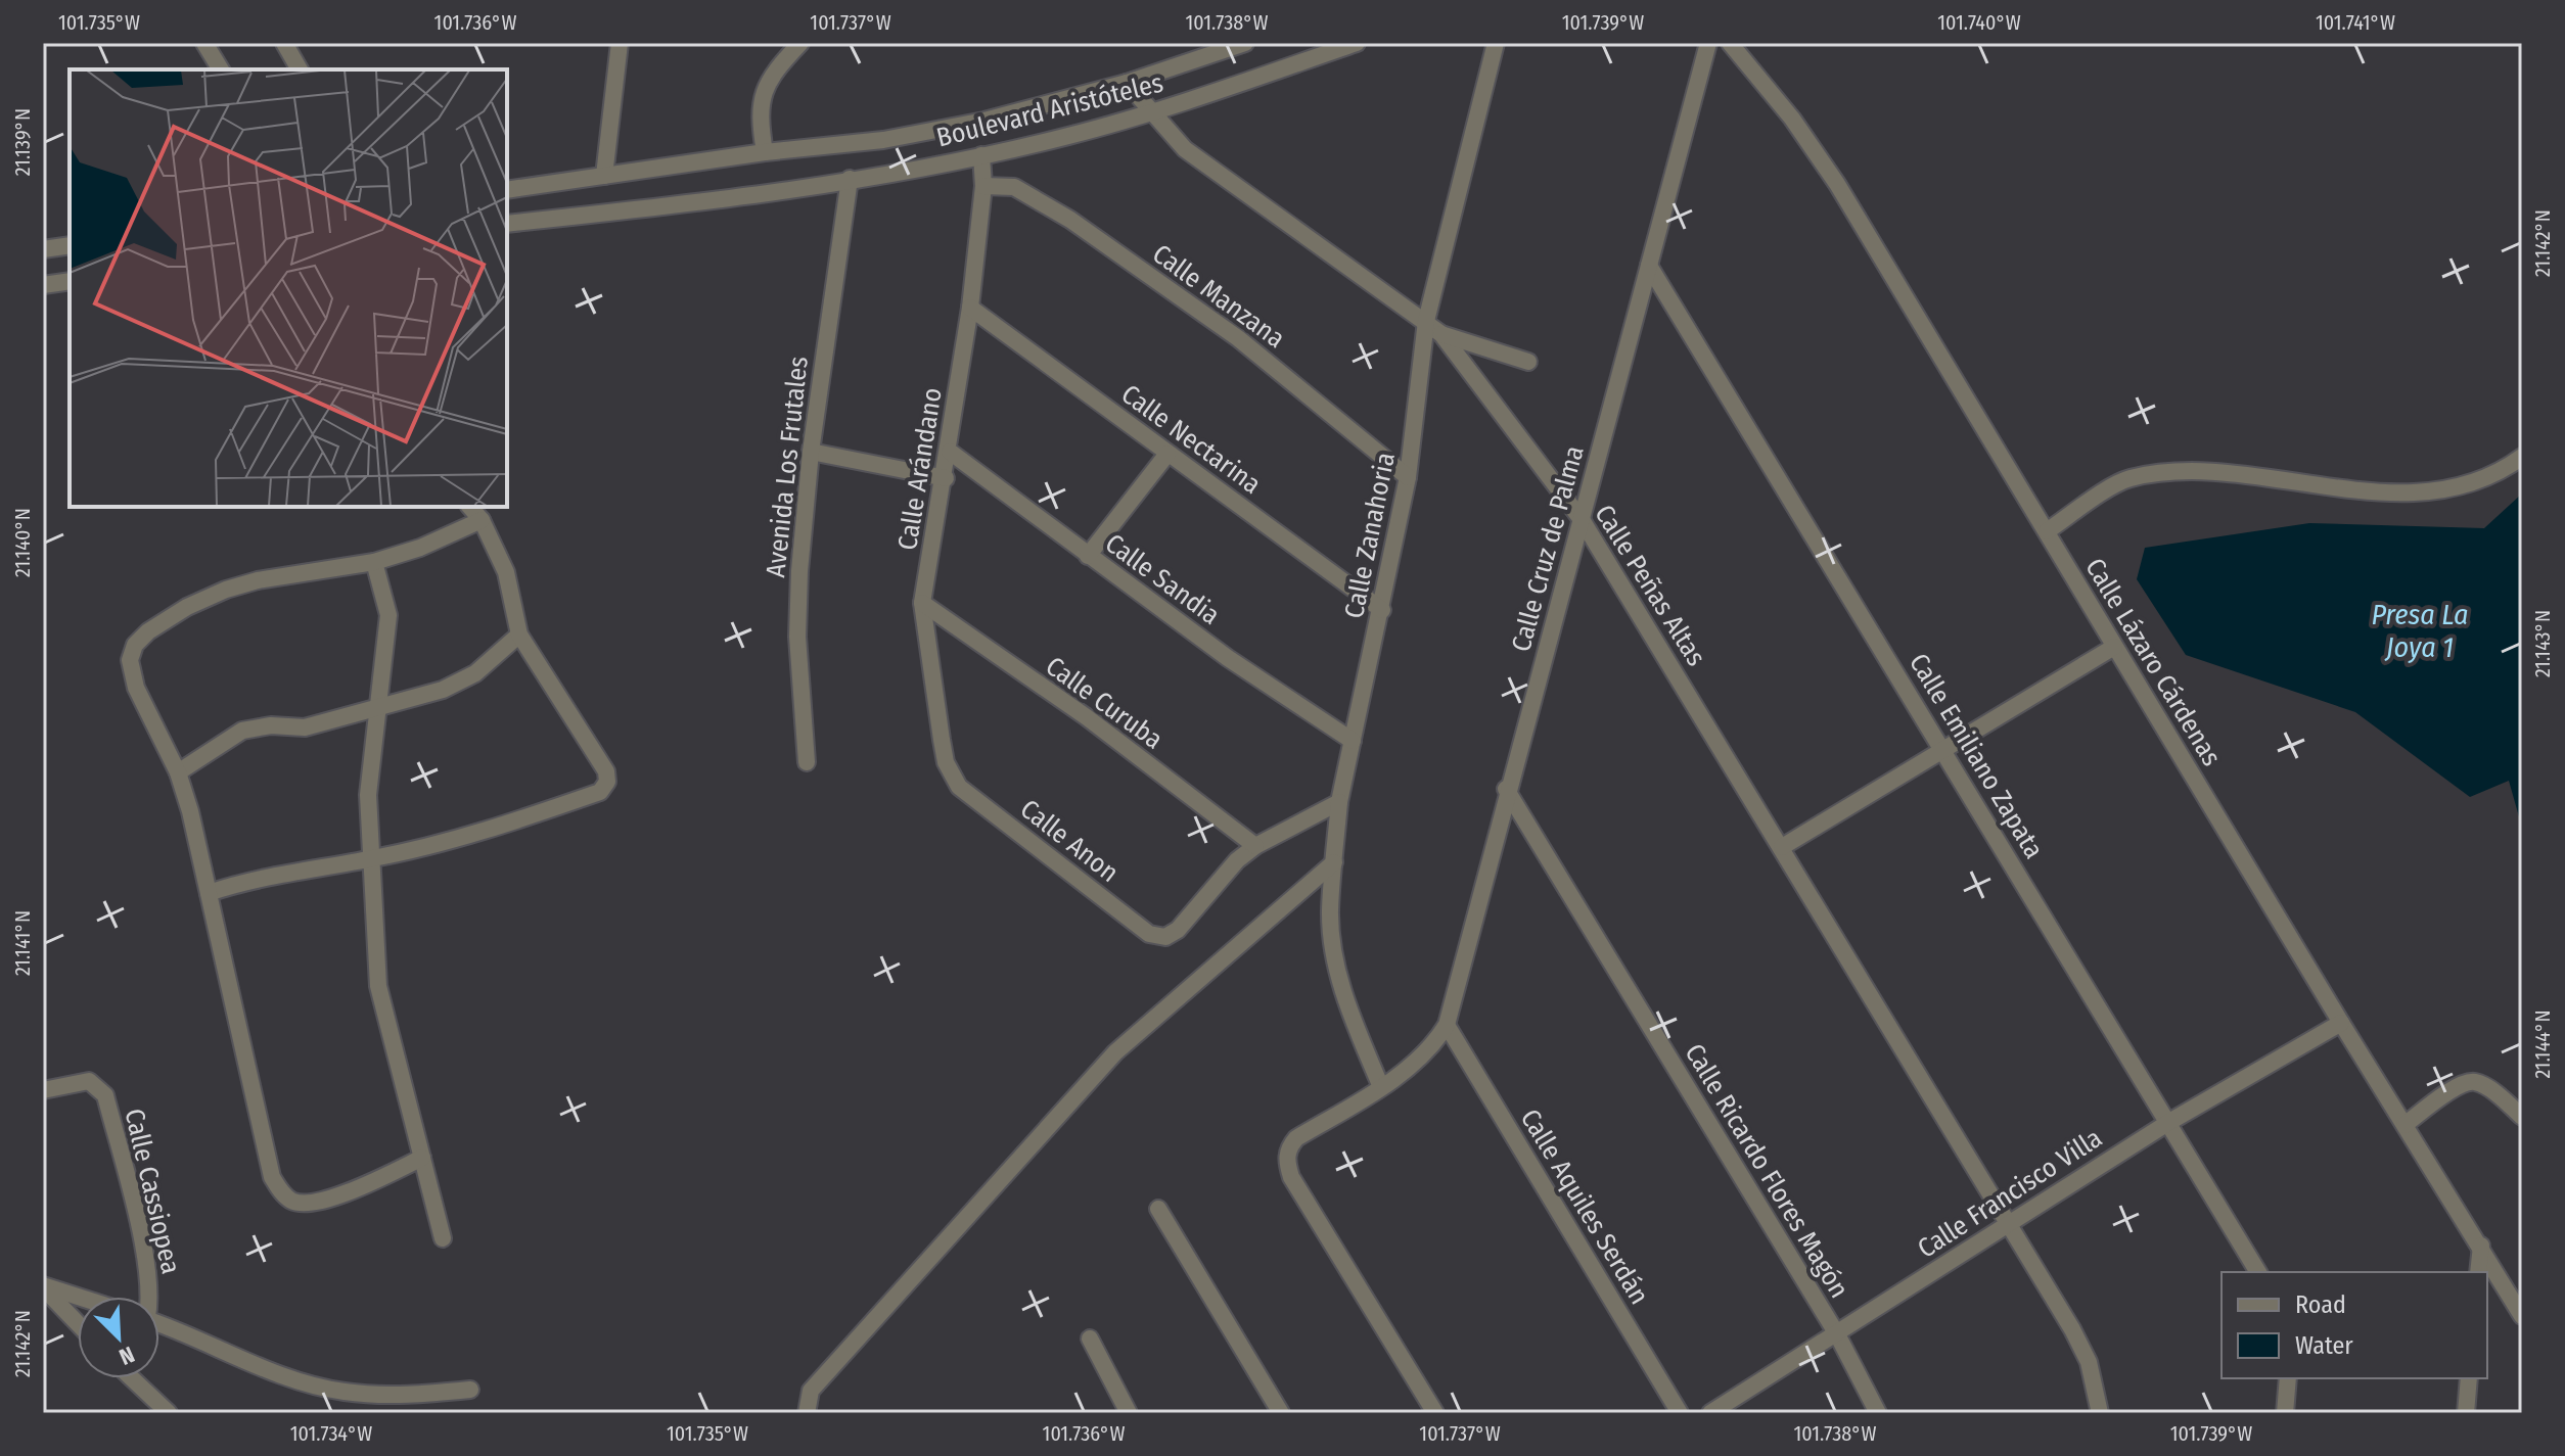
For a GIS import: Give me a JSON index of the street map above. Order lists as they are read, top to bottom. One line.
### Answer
{"streets":{"street":["Boulevard Aristóteles","Calle Manzana","Calle Nectarina","Avenida Los Frutales","Calle Arándano","Calle Zanahoria","Calle Cruz de Palma","Calle Sandia","Calle Peñas Altas","Calle Lázaro Cárdenas","Calle Curuba","Calle Emiliano Zapata","Calle Anon","Calle Ricardo Flores Magón","Calle Cassiopea","Calle Francisco Villa","Calle Aquiles Serdán"]},"crossings":[["Boulevard Aristóteles","Avenida Los Frutales"],["Boulevard Aristóteles","Calle Arándano"],["Boulevard Aristóteles","Calle Peñas Altas"],["Calle Manzana","Calle Arándano"],["Calle Manzana","Calle Zanahoria"],["Calle Nectarina","Calle Arándano"],["Calle Nectarina","Calle Zanahoria"],["Calle Arándano","Calle Sandia"],["Calle Arándano","Calle Curuba"],["Calle Arándano","Calle Anon"],["Calle Zanahoria","Calle Cruz de Palma"],["Calle Zanahoria","Calle Sandia"],["Calle Zanahoria","Calle Peñas Altas"],["Calle Cruz de Palma","Calle Peñas Altas"],["Calle Cruz de Palma","Calle Emiliano Zapata"],["Calle Cruz de Palma","Calle Ricardo Flores Magón"],["Calle Cruz de Palma","Calle Aquiles Serdán"],["Calle Peñas Altas","Calle Francisco Villa"],["Calle Lázaro Cárdenas","Calle Francisco Villa"],["Calle Curuba","Calle Anon"],["Calle Emiliano Zapata","Calle Francisco Villa"],["Calle Ricardo Flores Magón","Calle Francisco Villa"]],"water":["Presa La Joya 1"],"legend":["Road","Water"],"north":"bottom right","coordinates":["101.735°W","101.736°W","101.737°W","101.738°W","101.739°W","101.740°W","101.741°W","21.139°N","21.142°N","21.140°N","21.143°N","21.141°N","21.144°N","101.734°W"]}
